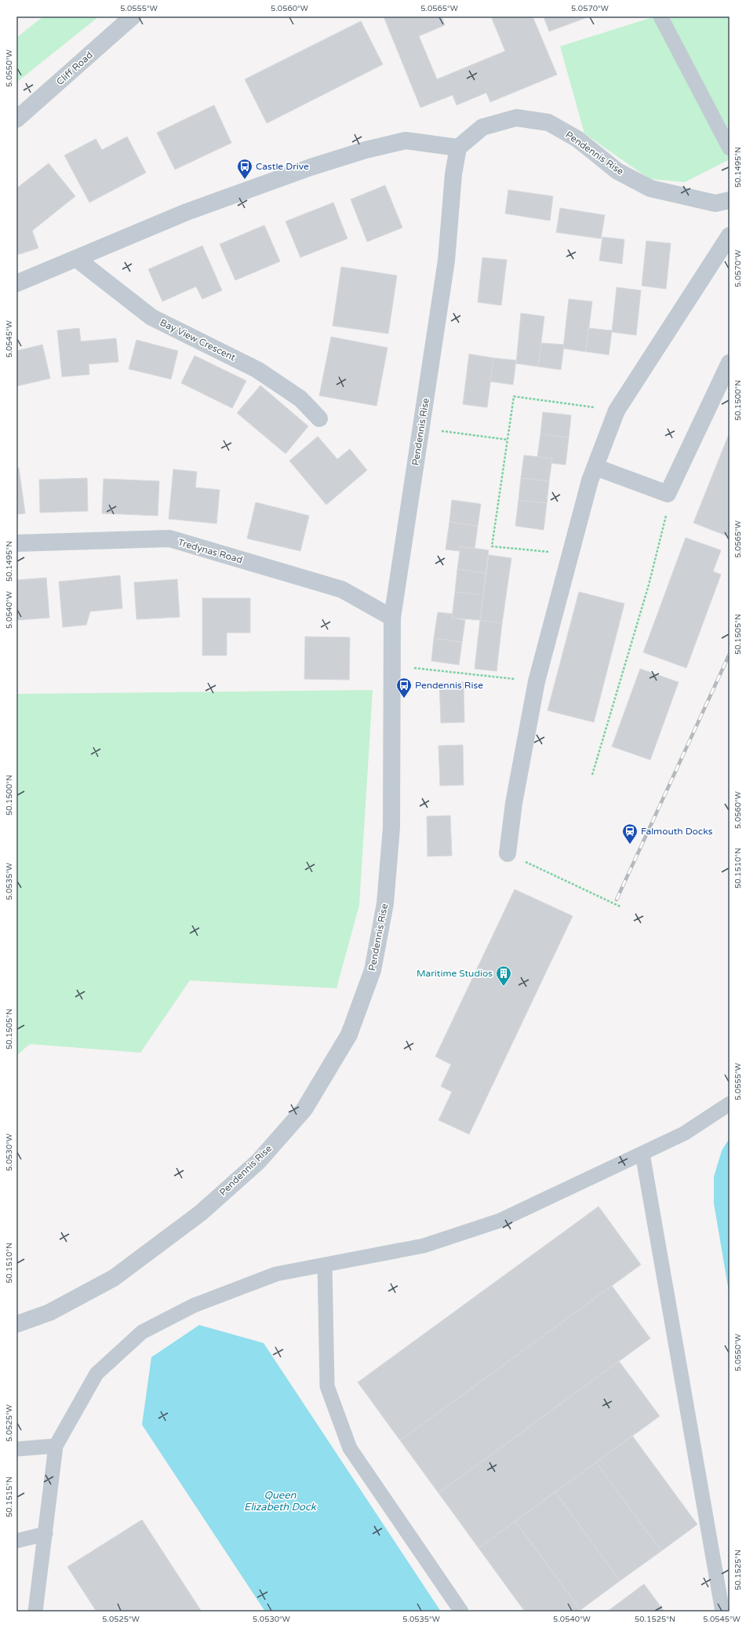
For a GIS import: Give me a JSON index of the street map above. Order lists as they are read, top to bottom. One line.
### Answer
{"streets":{"street":["Cliff Road","Pendennis Rise","Bay View Crescent","Tredynas Road"]},"crossings":[["Pendennis Rise","Tredynas Road"]],"water":["Queen Elizabeth Dock"],"places":{"bus stop":["Castle Drive","Pendennis Rise"],"station":["Falmouth Docks"],"building":["Maritime Studios"]},"coordinates":["5.0555°W","5.0560°W","5.0565°W","5.0570°W","5.0550°W","50.1495°N","5.0545°W","50.1500°N","5.0540°W","50.1505°N","50.1510°N","5.0535°W","5.0530°W","5.0525°W","50.1515°N","50.1525°N"]}
